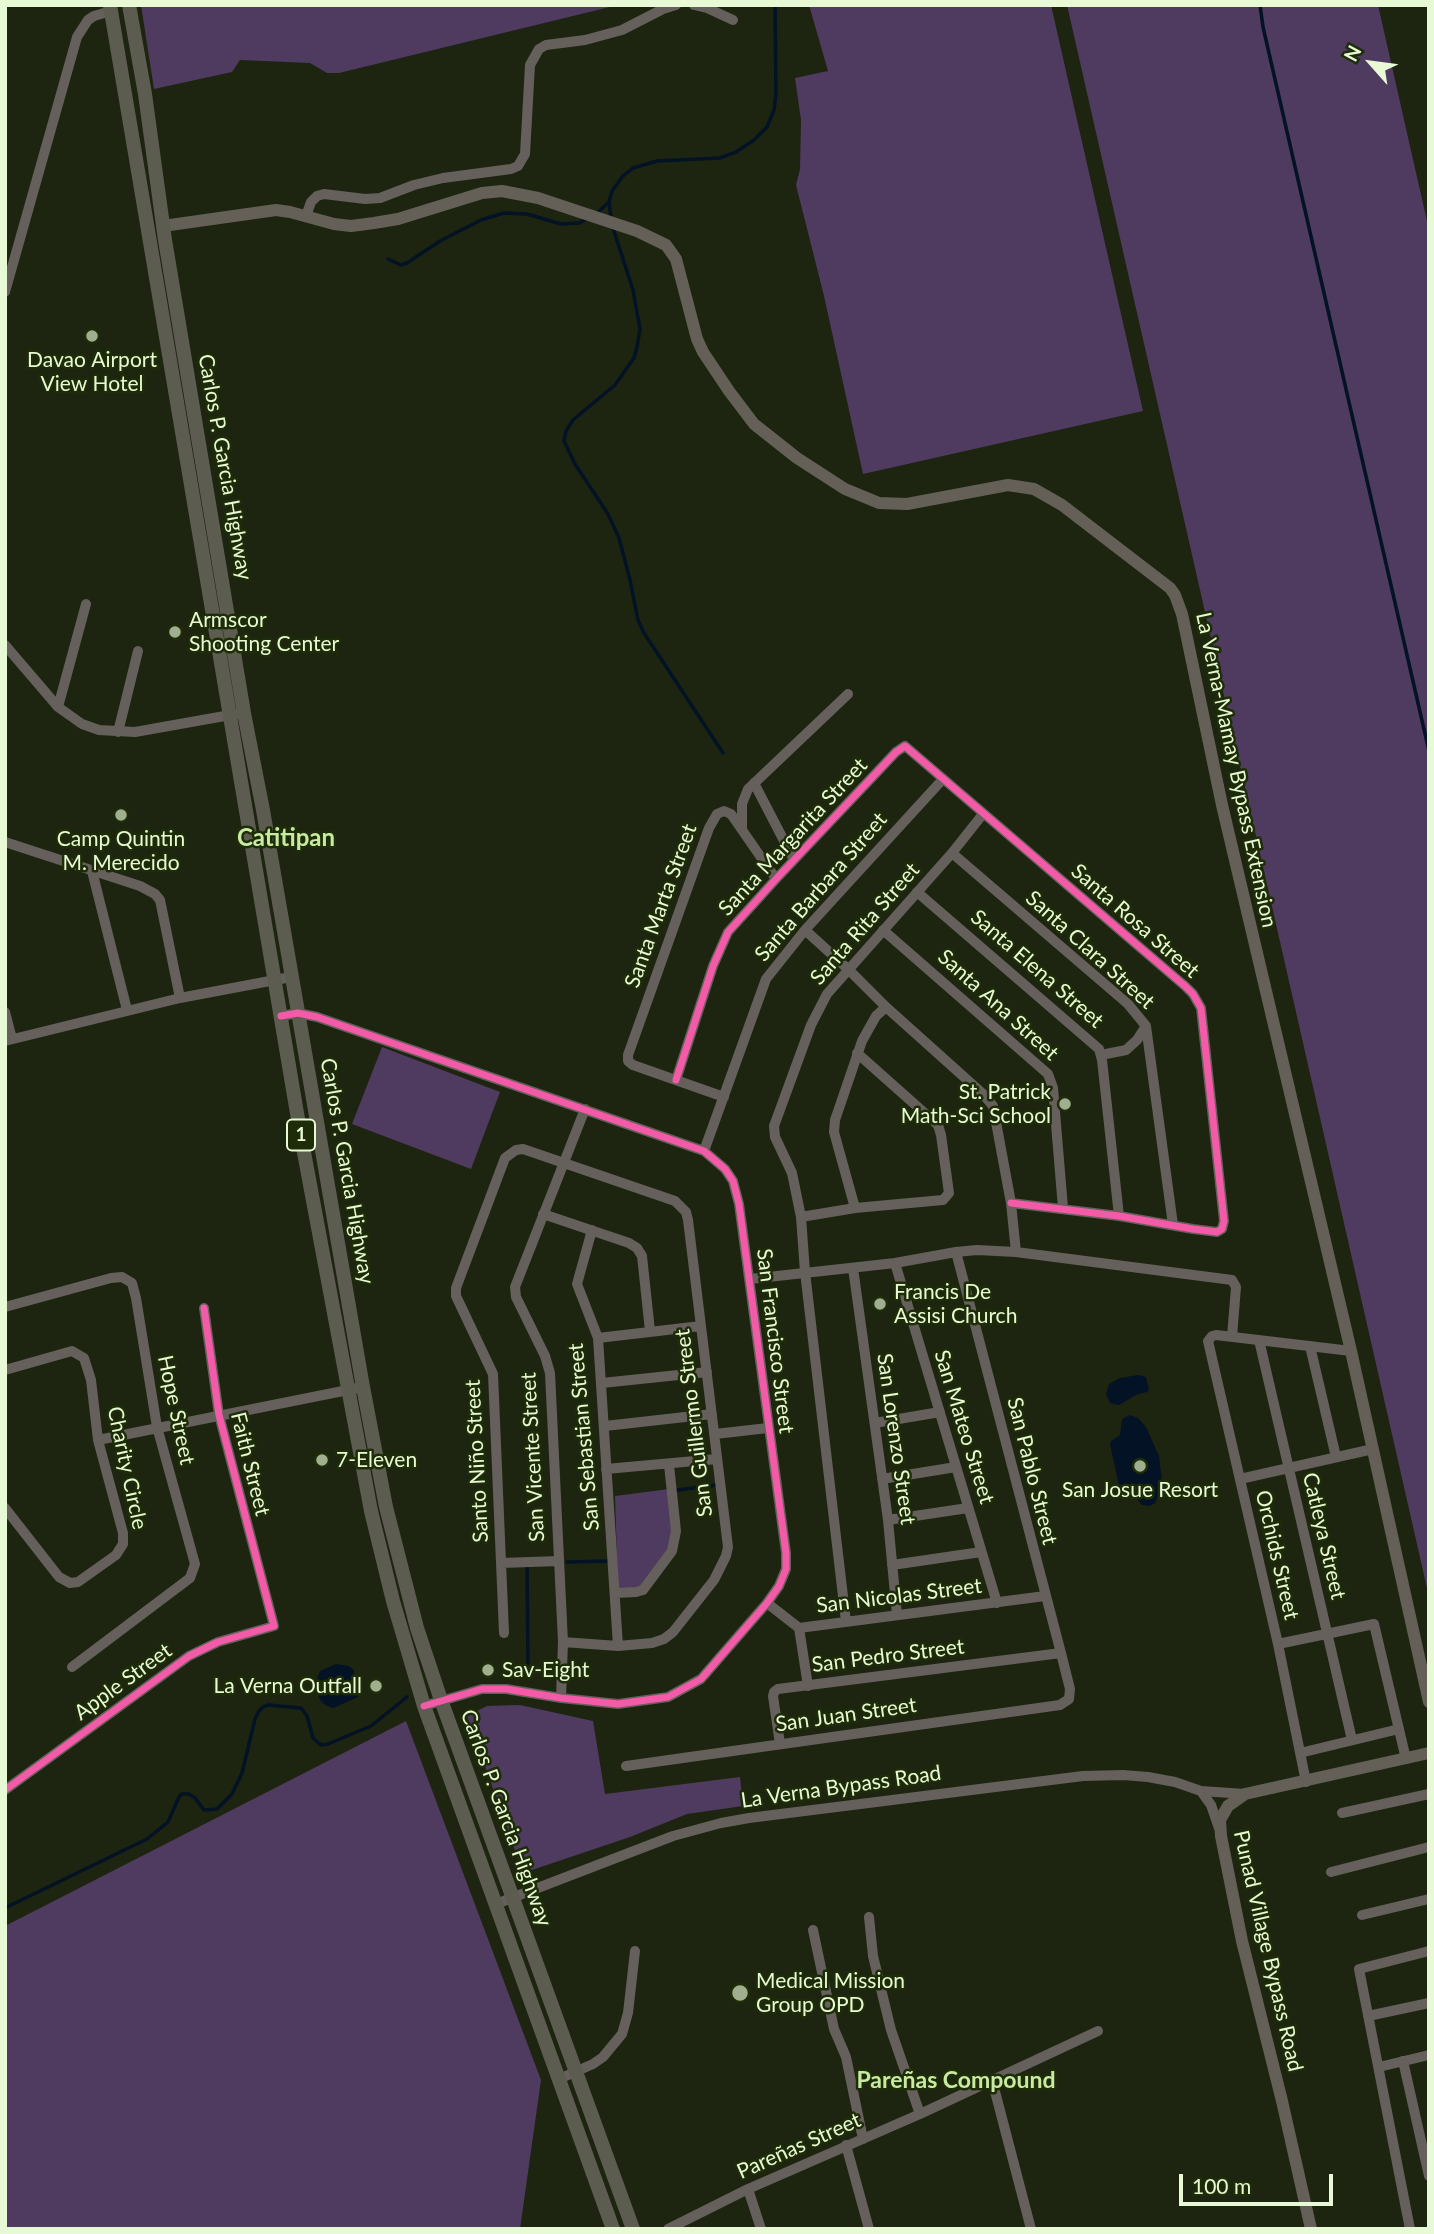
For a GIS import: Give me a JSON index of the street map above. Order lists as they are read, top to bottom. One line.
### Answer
{"streets":{"highway":["Carlos P. Garcia Highway","1"],"main road":["La Verna-Mamay Bypass Extension","Punad Village Bypass Road"],"street":["Santa Margarita Street","Santa Barbara Street","Santa Marta Street","Santa Rosa Street","Santa Rita Street","Santa Clara Street","Santa Elena Street","Santa Ana Street","San Francisco Street","Hope Street","San Guillermo Street","San Mateo Street","San Sebastian Street","San Lorenzo Street","San Vicente Street","Santo Niño Street","Faith Street","Charity Circle","San Pablo Street","Catleya Street","Orchids Street","San Nicolas Street","San Pedro Street","Apple Street","San Juan Street","La Verna Bypass Road","Pareñas Street"]},"crossings":[["Carlos P. Garcia Highway","La Verna-Mamay Bypass Extension"],["Carlos P. Garcia Highway","San Francisco Street"],["Carlos P. Garcia Highway","La Verna Bypass Road"],["Santa Margarita Street","Santa Marta Street"],["Santa Margarita Street","Santa Rosa Street"],["Santa Barbara Street","Santa Rosa Street"],["Santa Barbara Street","San Francisco Street"],["Santa Rosa Street","Santa Rita Street"],["Santa Rosa Street","Santa Clara Street"],["Santa Rita Street","Santa Clara Street"],["Santa Rita Street","Santa Elena Street"],["Santa Rita Street","Santa Ana Street"],["Santa Rita Street","San Nicolas Street"],["San Francisco Street","San Vicente Street"],["San Francisco Street","San Nicolas Street"],["San Guillermo Street","San Sebastian Street"],["San Guillermo Street","San Vicente Street"],["San Guillermo Street","Santo Niño Street"],["San Mateo Street","San Nicolas Street"],["San Lorenzo Street","San Nicolas Street"],["San Vicente Street","Santo Niño Street"],["Faith Street","Apple Street"],["San Pablo Street","San Nicolas Street"],["San Pablo Street","San Pedro Street"],["San Pablo Street","San Juan Street"],["San Pedro Street","San Juan Street"],["La Verna Bypass Road","Punad Village Bypass Road"]],"districts":["Catitipan","Pareñas Compound"],"places":["Davao Airport View Hotel","Armscor Shooting Center","Camp Quintin M. Merecido","St. Patrick Math-Sci School","Francis De Assisi Church","7-Eleven","San Josue Resort","Sav-Eight","La Verna Outfall","Medical Mission Group OPD"],"scale_bar":"100 m","north":"top left"}
